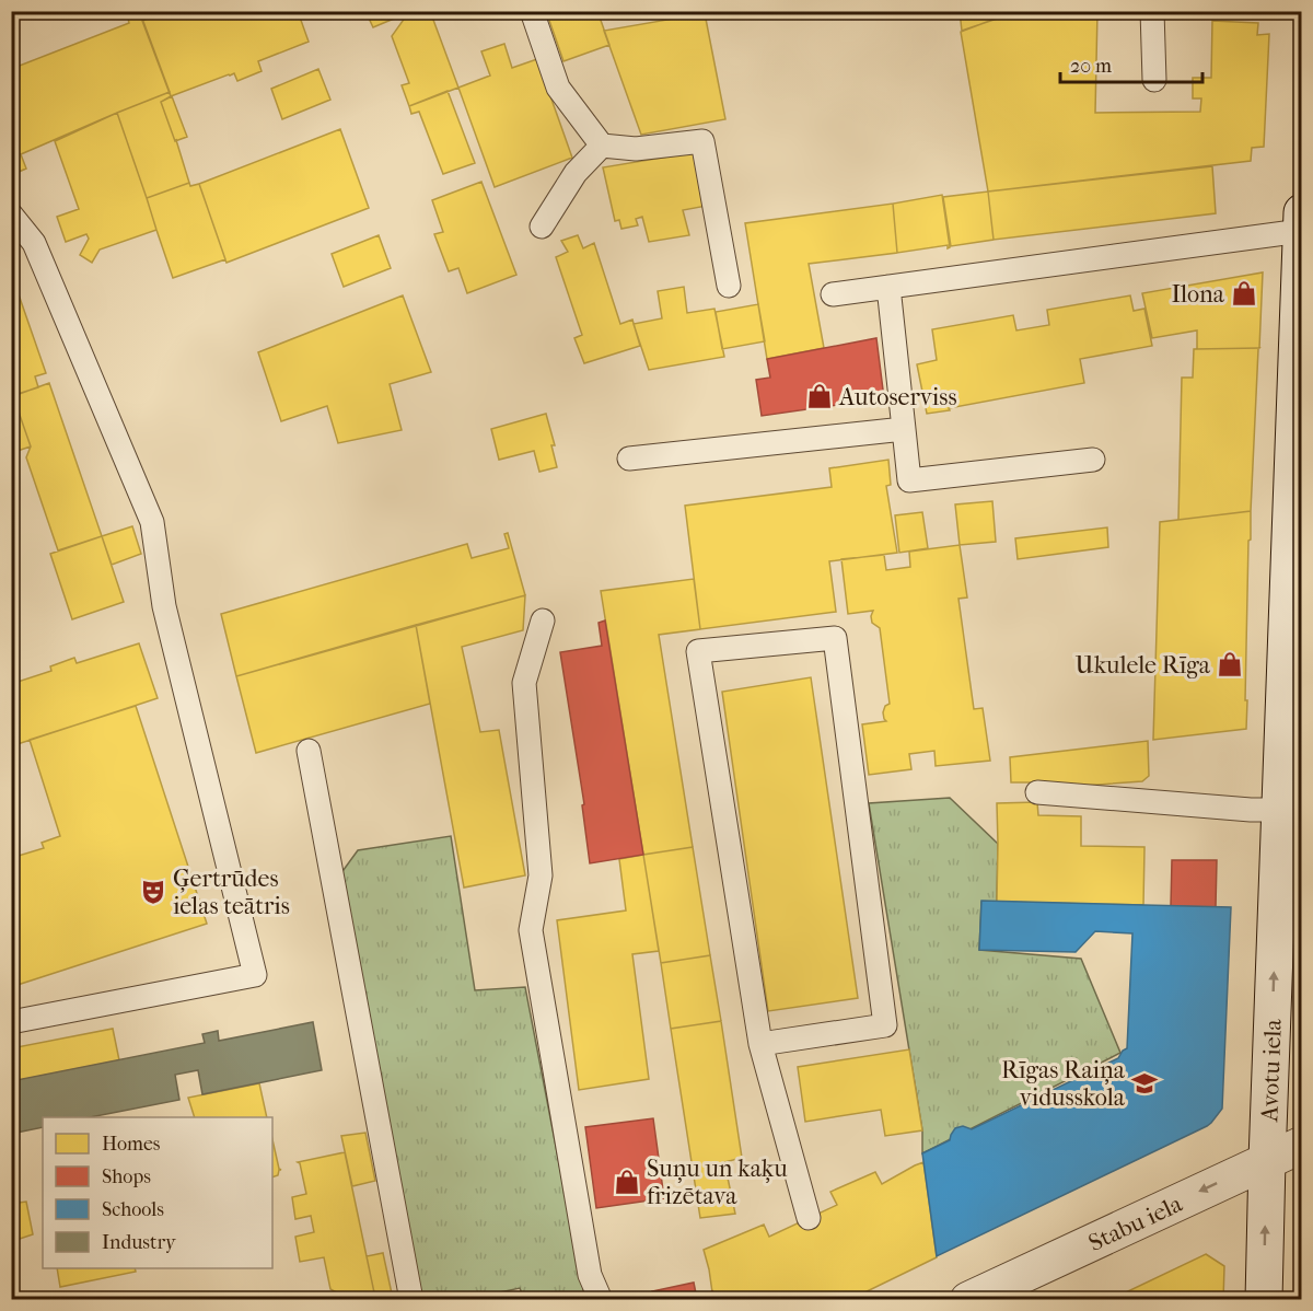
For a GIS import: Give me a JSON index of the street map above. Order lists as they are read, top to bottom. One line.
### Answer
{"streets":{"street":["Avotu iela","Stabu iela"]},"crossings":[["Avotu iela","Stabu iela"]],"one_way":["Avotu iela","Stabu iela"],"places":{"shop":["Ilona","Autoserviss","Ukulele Rīga","Suņu un kaķu frizētava"],"theatre":["Ģertrūdes ielas teātris"],"school or university":["Rīgas Raiņa vidusskola"]},"legend":["Homes","Shops","Schools","Industry"],"scale_bar":"20 m"}
